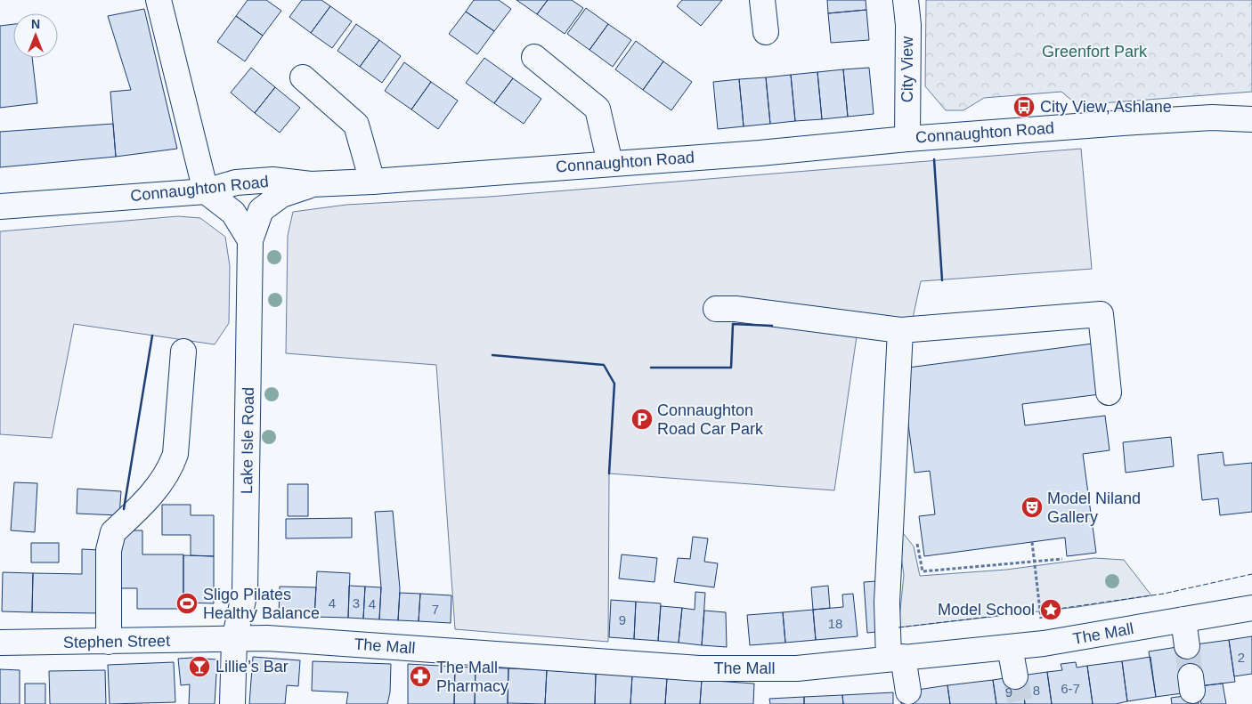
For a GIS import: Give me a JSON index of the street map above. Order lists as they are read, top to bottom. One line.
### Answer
{"streets":{"street":["City View","Connaughton Road","Lake Isle Road","The Mall","Stephen Street"]},"crossings":[["City View","Connaughton Road"],["Connaughton Road","Lake Isle Road"],["Lake Isle Road","The Mall"],["Lake Isle Road","Stephen Street"],["The Mall","Stephen Street"]],"parks":["Greenfort Park"],"places":{"bus stop":["City View, Ashlane"],"parking":["Connaughton Road Car Park"],"theatre":["Model Niland Gallery"],"sports":["Sligo Pilates Healthy Balance"],"place":["Model School"],"bar":["Lillie’s Bar"],"pharmacy":["The Mall Pharmacy"]},"house_numbers":["4","3","4","7","9","18","2","6-7","8","9"],"north":"top"}
